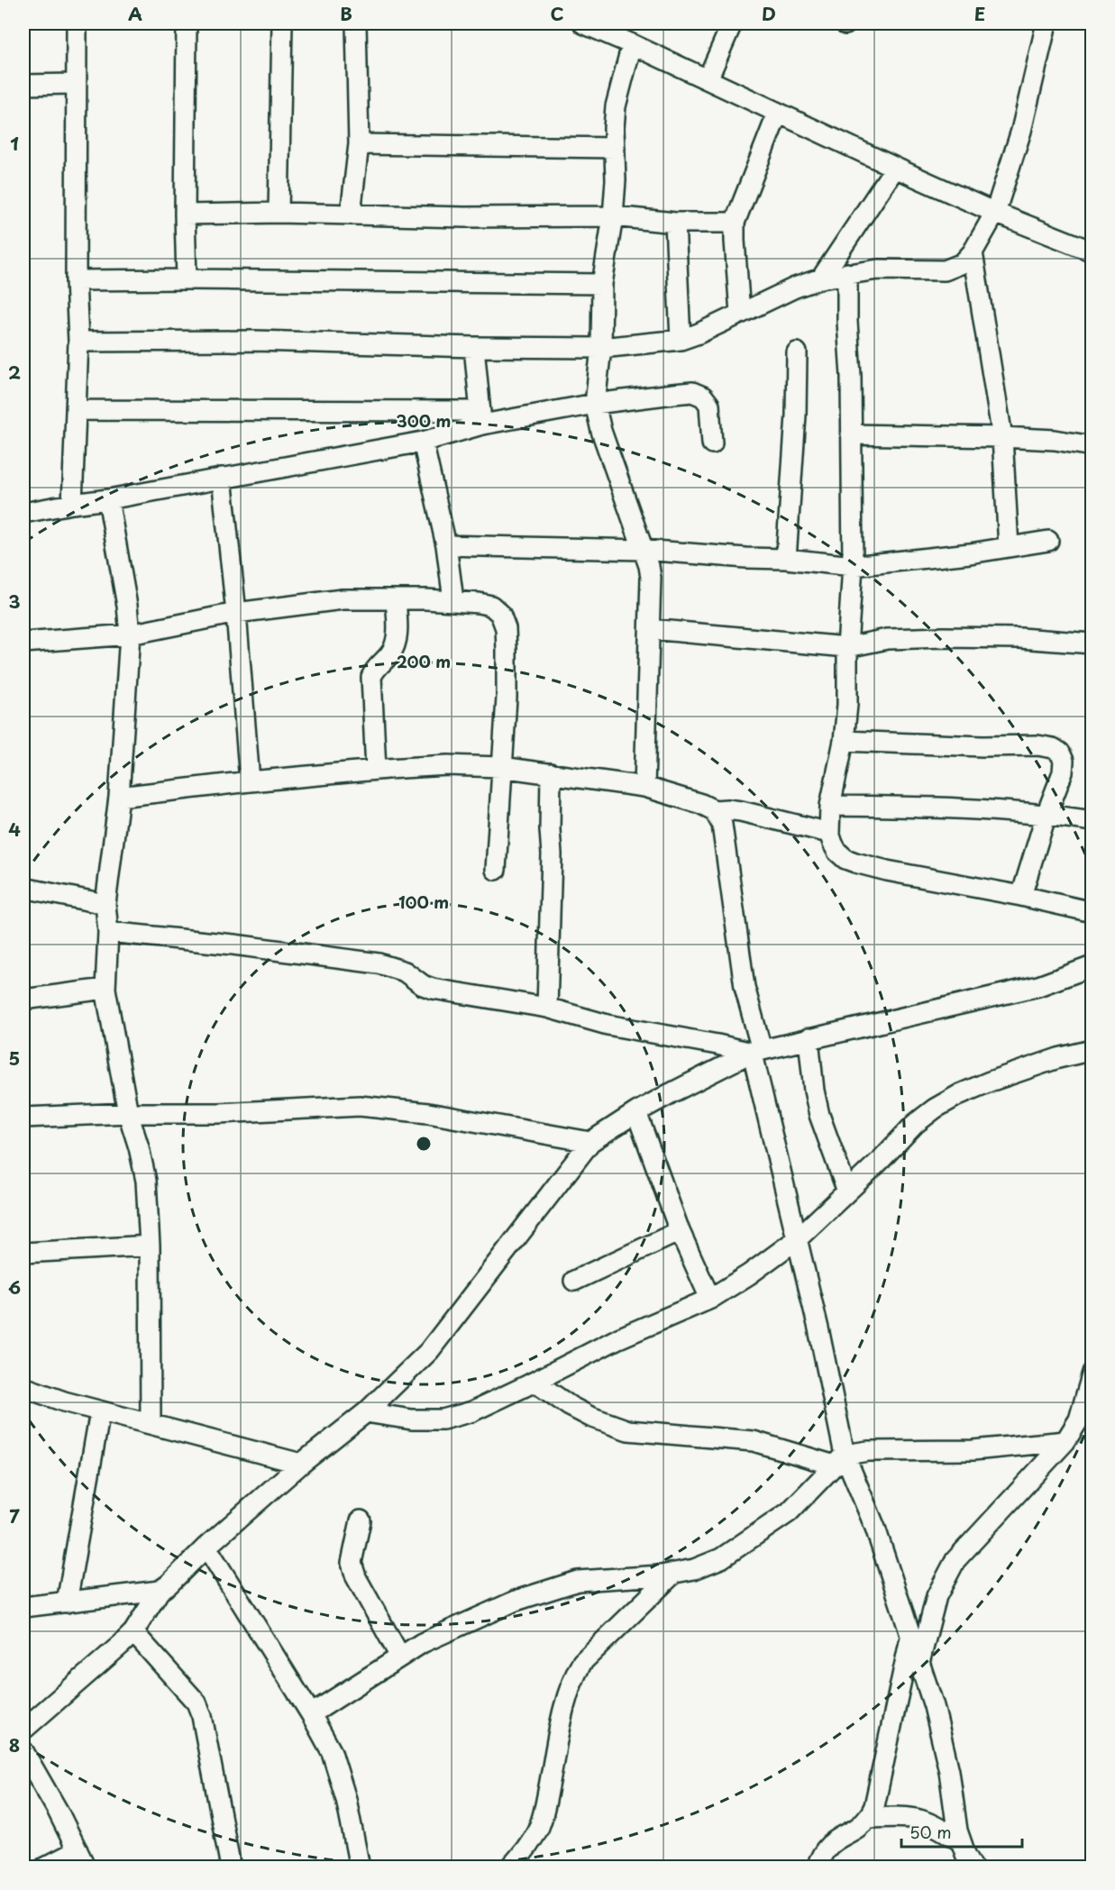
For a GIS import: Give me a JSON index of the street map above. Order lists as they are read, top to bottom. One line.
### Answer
{"scale_bar":"50 m","grid":{"columns":["A","B","C","D","E"],"rows":["1","2","3","4","5","6","7","8"]},"rings":["300 m","200 m","100 m"]}
